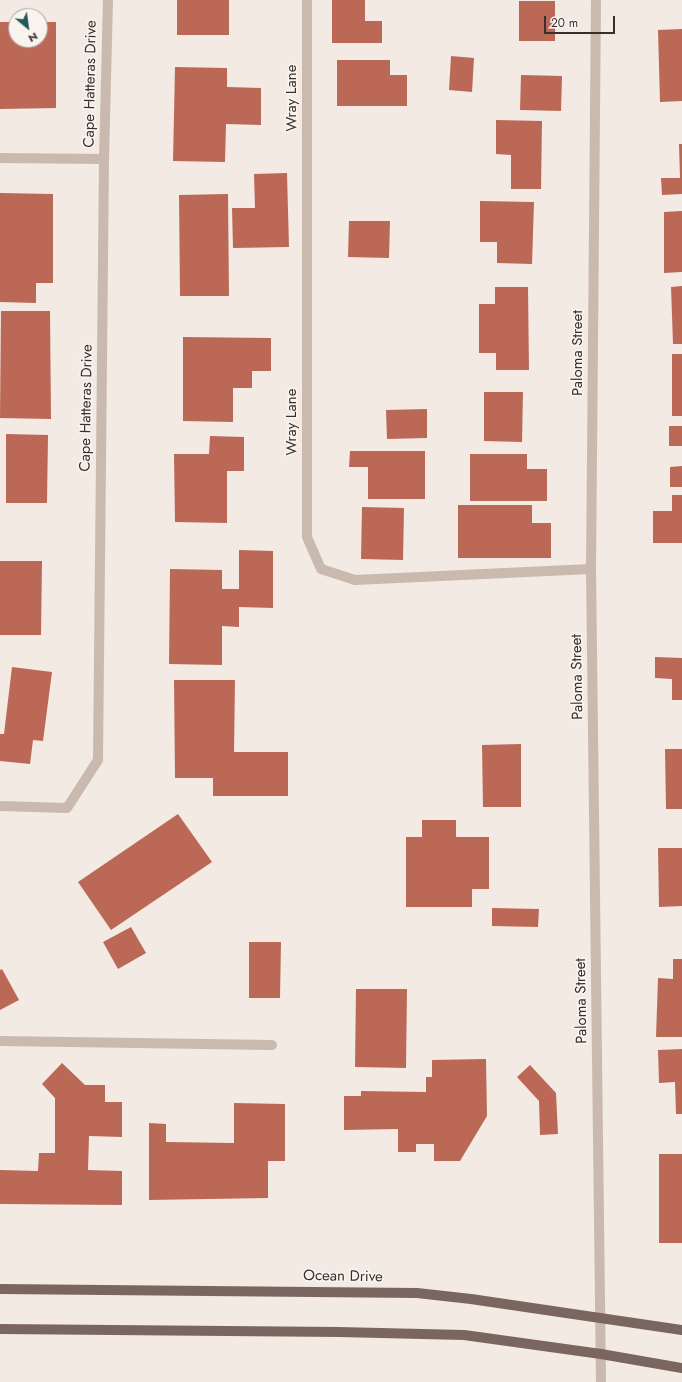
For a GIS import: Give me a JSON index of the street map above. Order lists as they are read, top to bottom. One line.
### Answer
{"streets":{"main road":["Ocean Drive"],"street":["Cape Hatteras Drive","Wray Lane","Paloma Street"]},"crossings":[["Wray Lane","Paloma Street"],["Paloma Street","Ocean Drive"]],"scale_bar":"20 m","north":"bottom right"}
